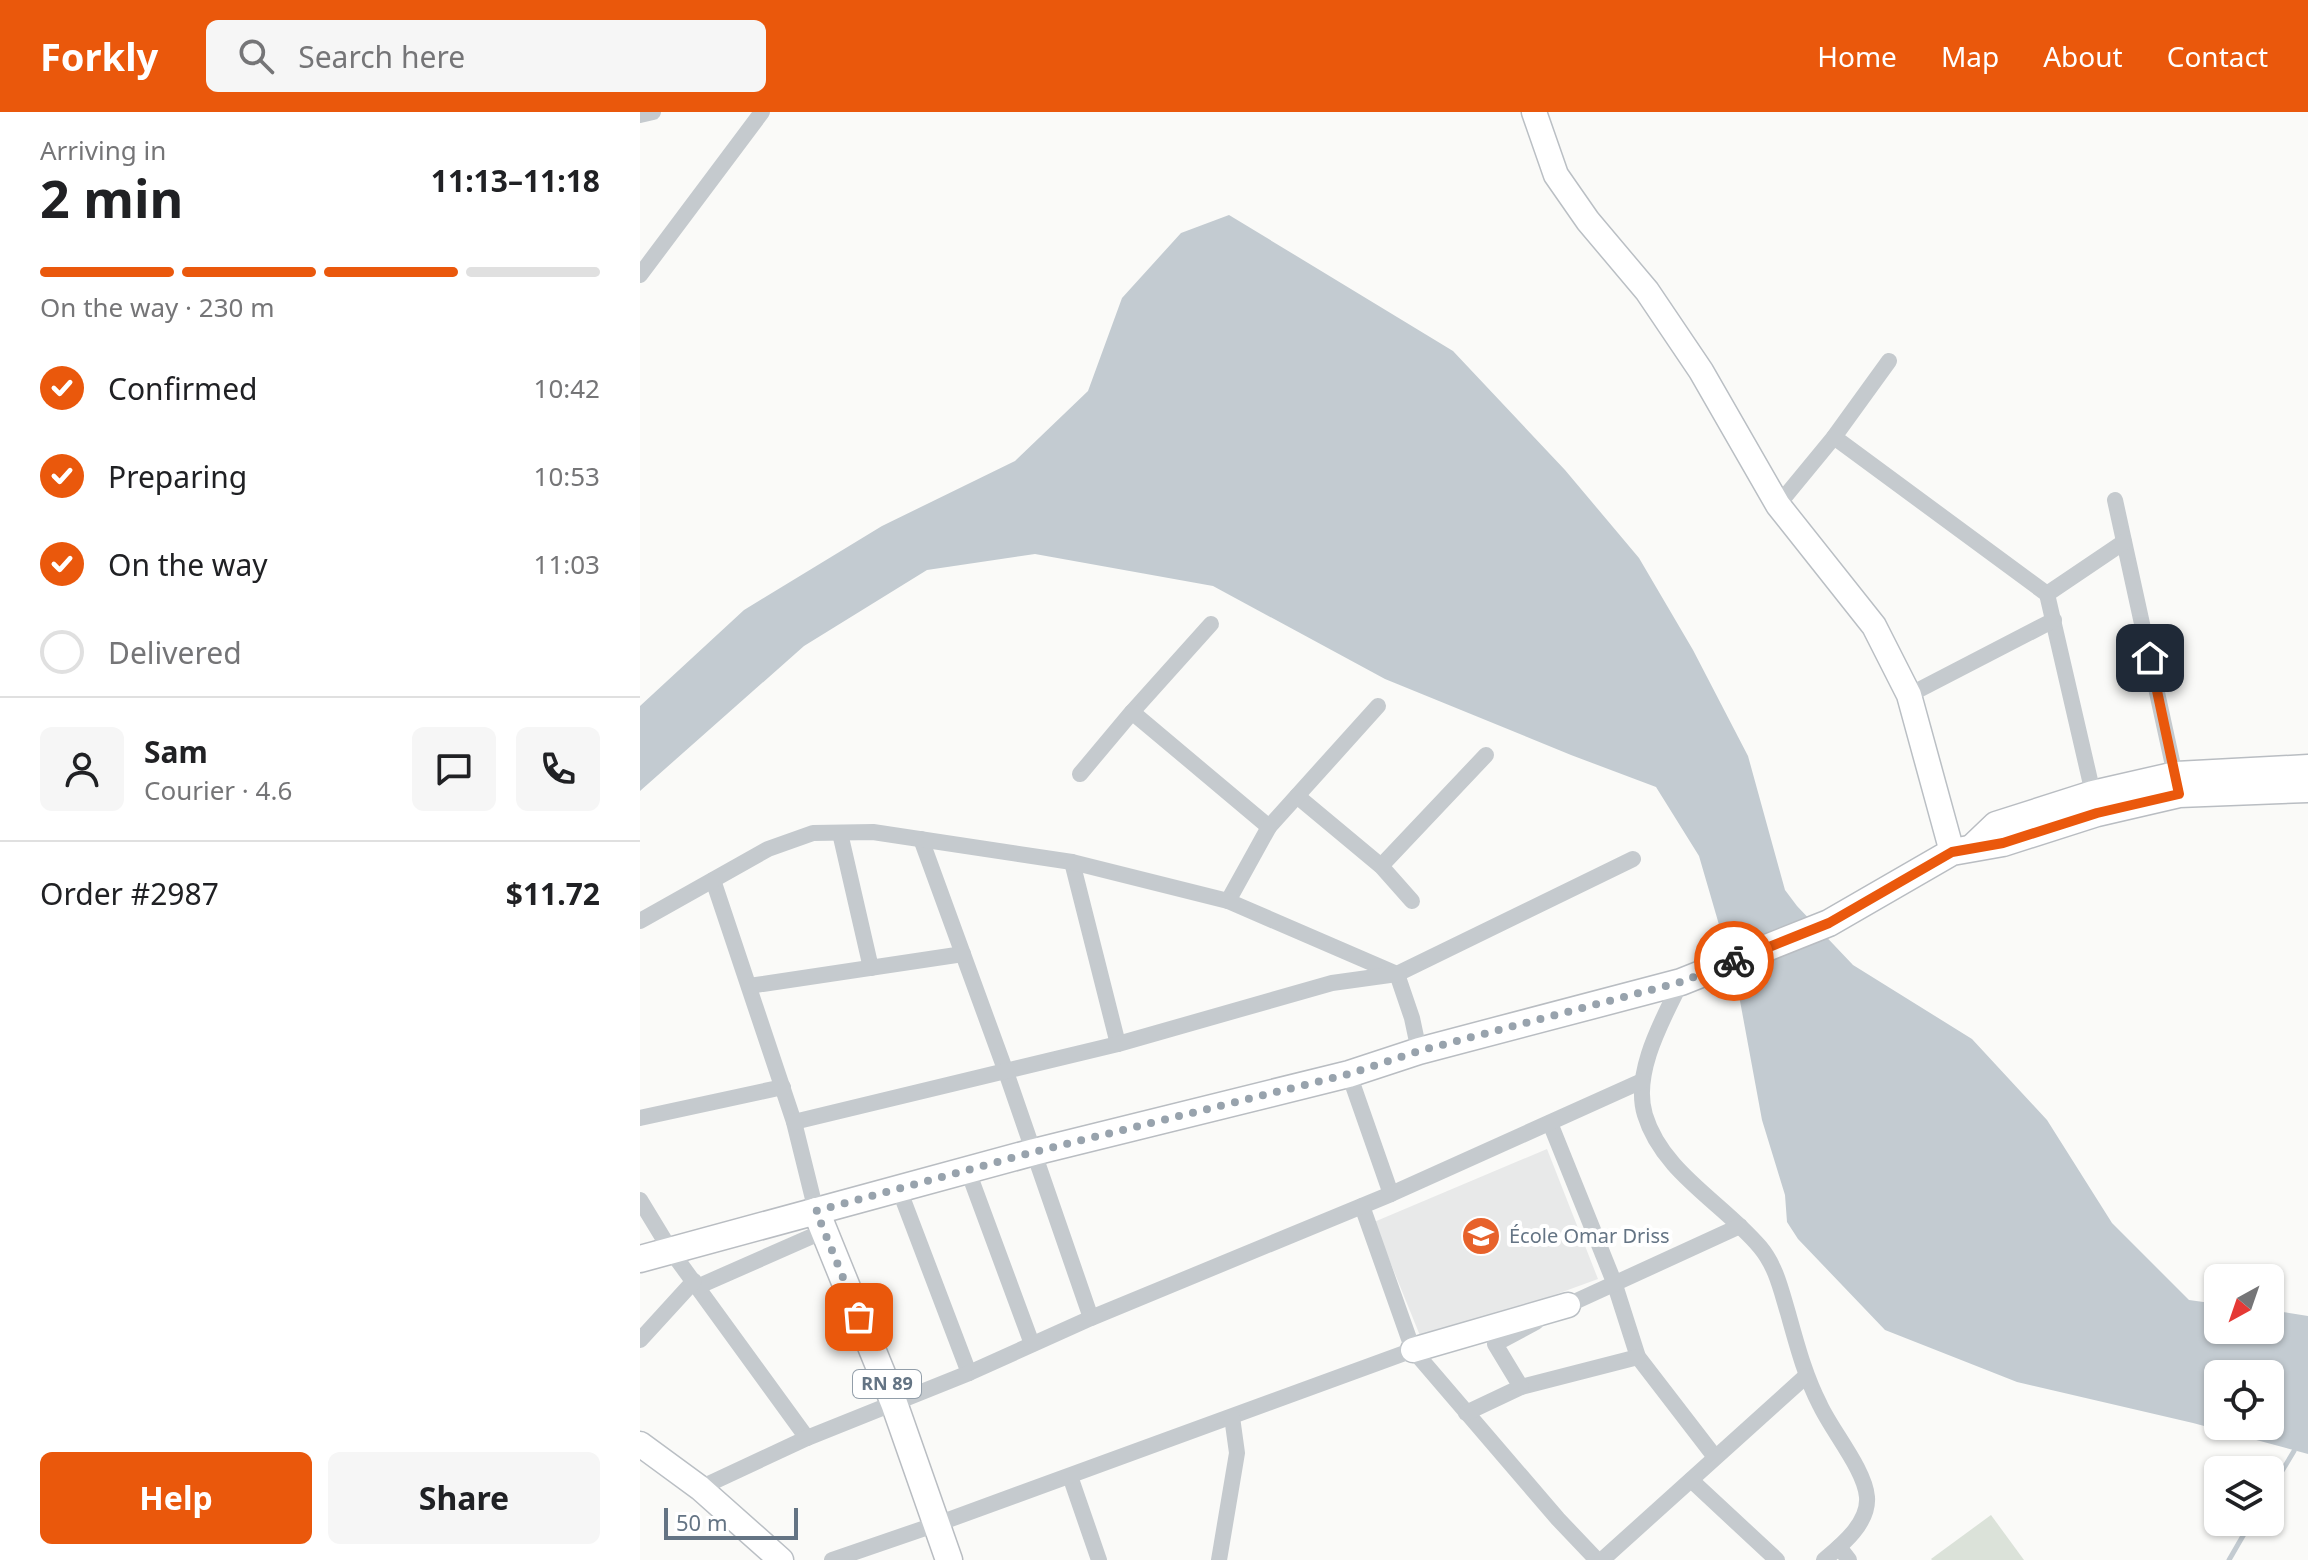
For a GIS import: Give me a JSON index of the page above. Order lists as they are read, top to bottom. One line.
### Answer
{"streets":{"main road":["RN 89"]},"places":{"school or university":["École Omar Driss"]},"scale_bar":"50 m","north":"bottom left","page":{"header":"Forkly","search":"Search here","nav":["Home","Map","About","Contact"],"heading":["2 min","Arriving in","11:13–11:18"],"panel":["Sam","Courier · 4.6","Order #2987","$11.72"],"bar":"On the way · 230 m","list":[["Confirmed","10:42"],["Preparing","10:53"],["On the way","11:03"],"Delivered"],"buttons":["Help","Share"],"scale":"50 m"}}
